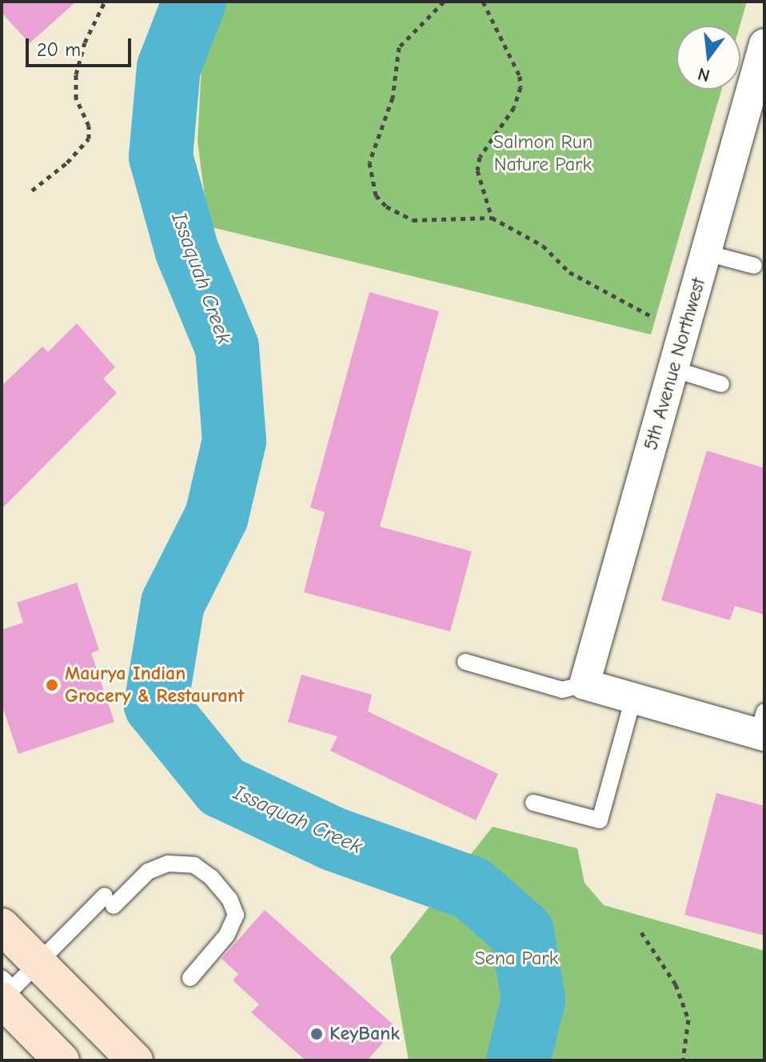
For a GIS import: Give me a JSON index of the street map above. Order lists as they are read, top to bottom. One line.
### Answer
{"streets":{"street":["5th Avenue Northwest"]},"water":["Issaquah Creek"],"parks":["Salmon Run Nature Park","Sena Park"],"places":["Maurya Indian Grocery & Restaurant","KeyBank"],"scale_bar":"20 m","north":"bottom"}
